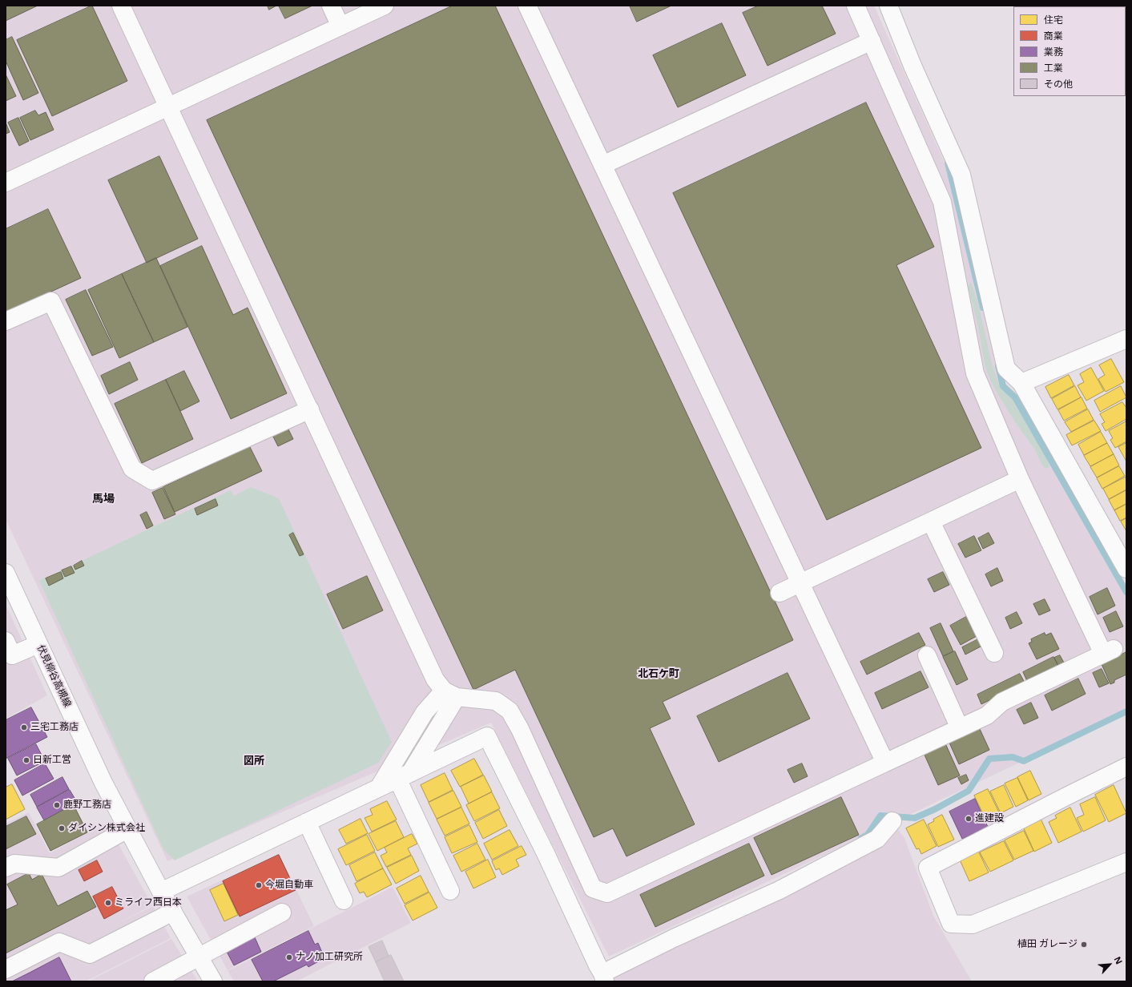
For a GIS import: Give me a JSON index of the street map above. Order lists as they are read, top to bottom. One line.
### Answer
{"streets":{"street":["伏見柳谷高槻線"]},"districts":["馬場","北石ケ町","図所"],"places":["三宅工務店","日新工営","鹿野工務店","進建設","ダイシン株式会社","今堀自動車","ミライフ西日本","植田 ガレージ","ナノ加工研究所"],"legend":["住宅","商業","業務","工業","その他"],"north":"top right"}
